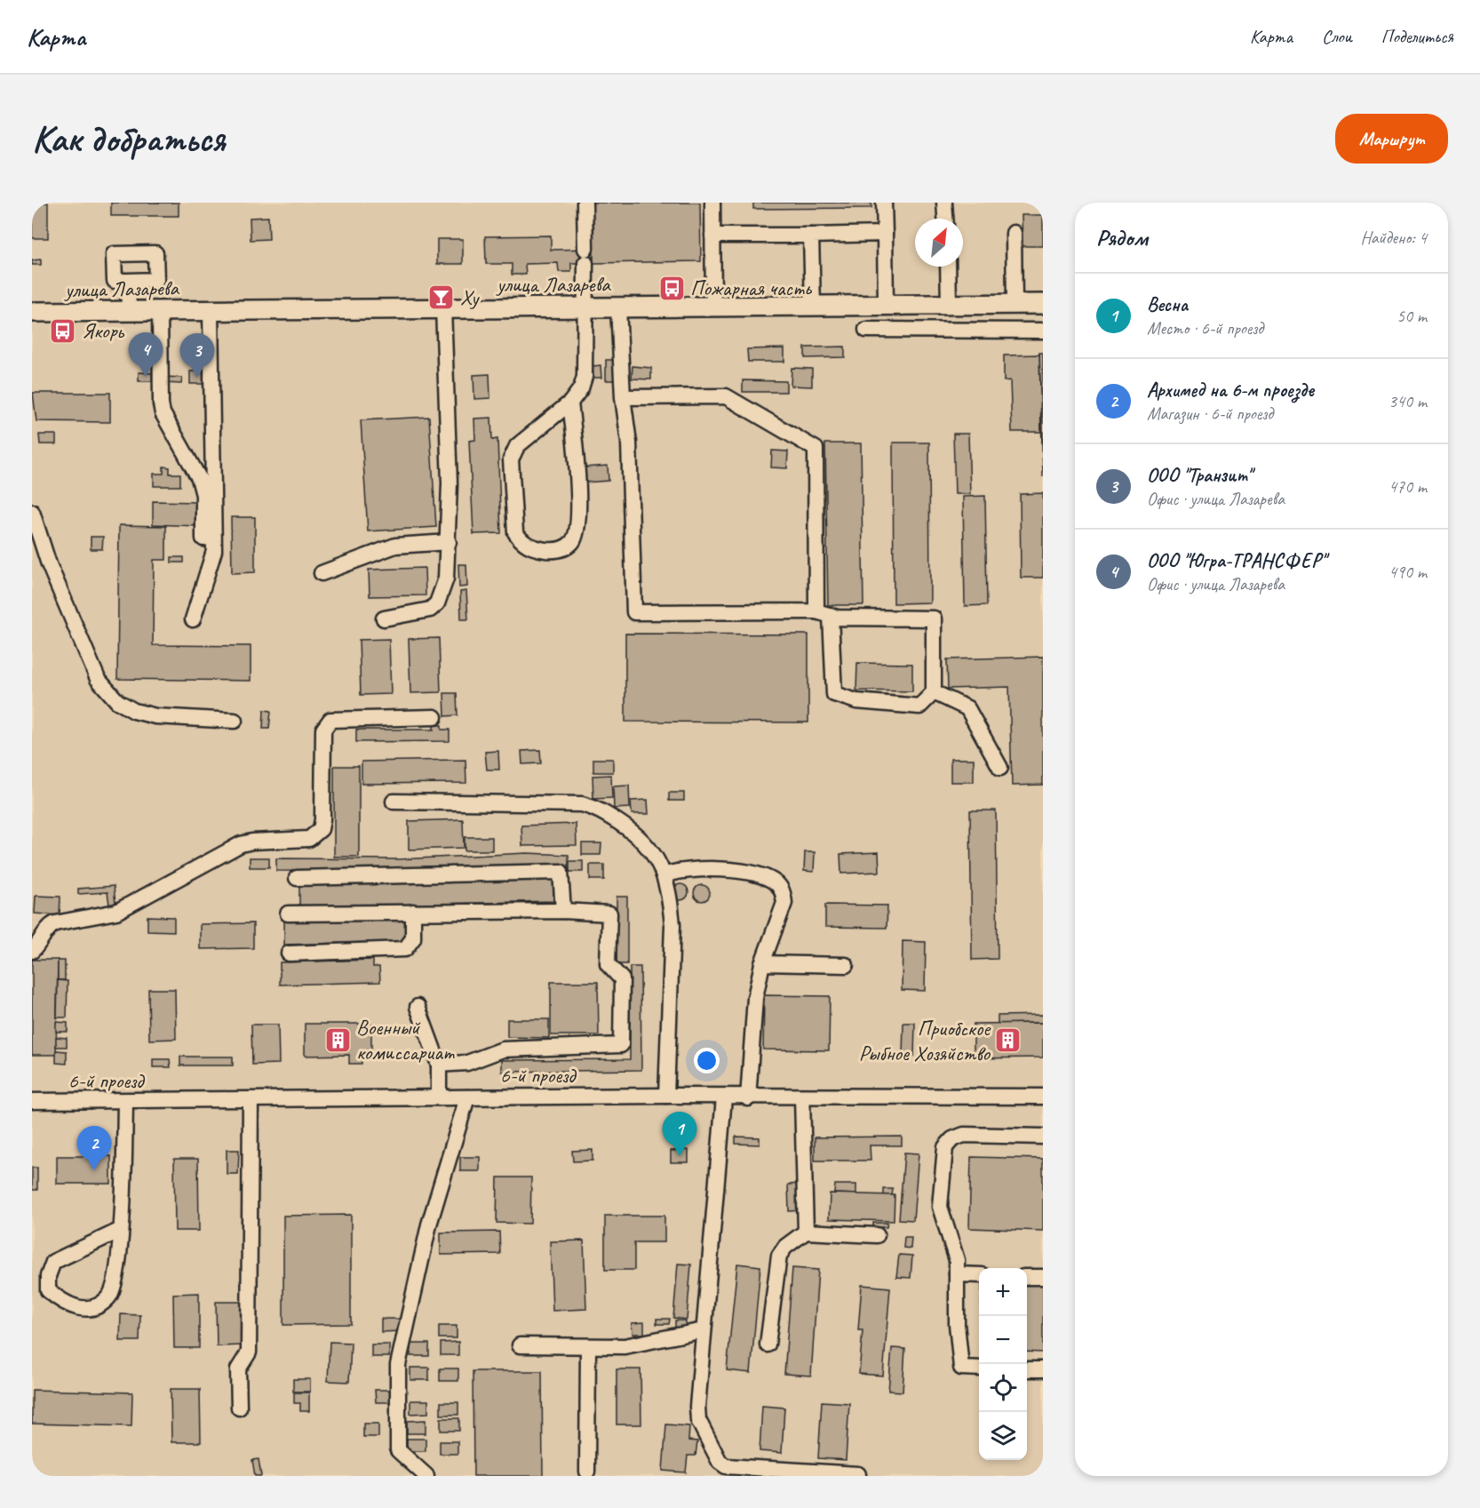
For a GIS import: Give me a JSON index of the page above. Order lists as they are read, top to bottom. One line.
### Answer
{"streets":{"main road":["улица Лазарева"],"street":["6-й проезд"]},"places":{"bus stop":["Пожарная часть","Якорь"],"bar":["Xy"],"building":["Военный комиссариат","Приобское Рыбное Хозяйство"]},"north":"top right","page":{"header":"Карта","nav":["Карта","Слои","Поделиться"],"buttons":"Маршрут","title":"Как добраться","heading":["Рядом","Найдено: 4"],"list":[{"mark":"1","name":"Весна","note":"Место · 6-й проезд","value":"50 m"},{"mark":"2","name":"Архимед на 6-м проезде","note":"Магазин · 6-й проезд","value":"340 m"},{"mark":"3","name":"ООО \"Транзит\"","note":"Офис · улица Лазарева","value":"470 m"},{"mark":"4","name":"ООО \"Югра-ТРАНСФЕР\"","note":"Офис · улица Лазарева","value":"490 m"}],"pins":["4","3","1","2"],"map_buttons":["+","−"]}}
